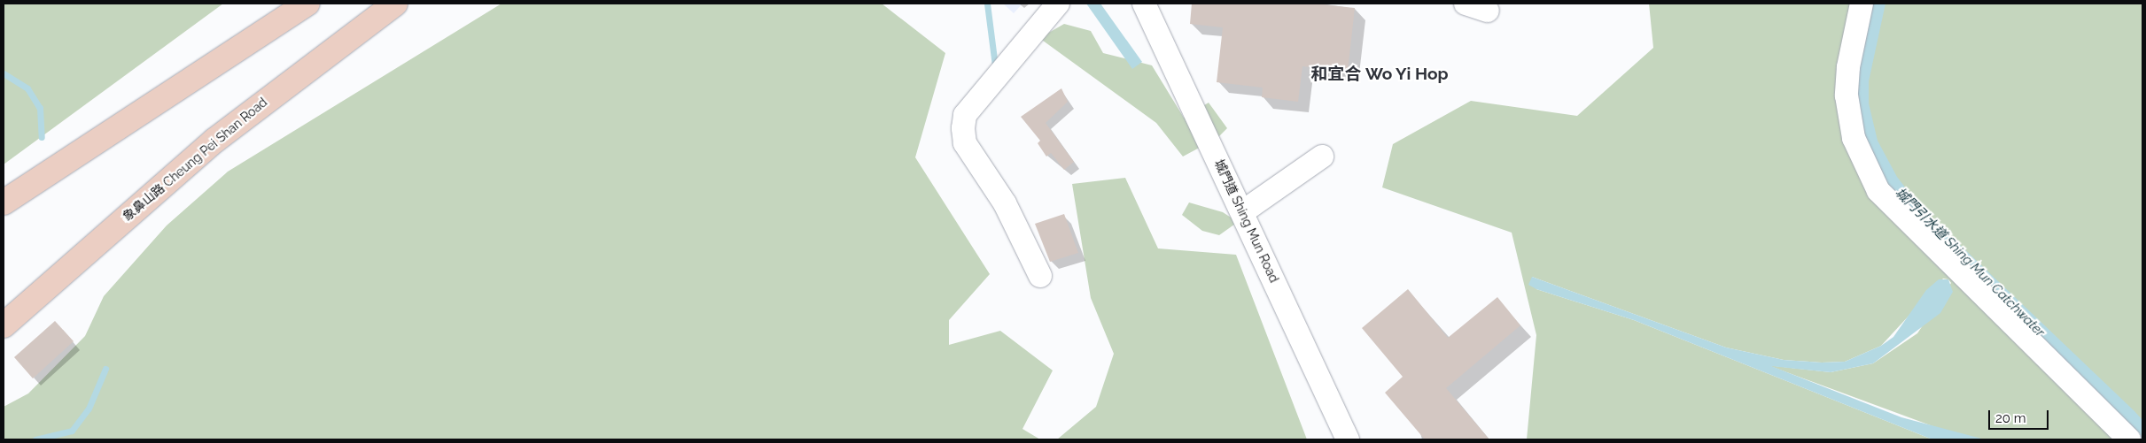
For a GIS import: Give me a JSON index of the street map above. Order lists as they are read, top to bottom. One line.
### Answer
{"streets":{"highway":["象鼻山路 Cheung Pei Shan Road"],"street":["城門道 Shing Mun Road"]},"districts":["和宜合 Wo Yi Hop"],"water":["城門引水道 Shing Mun Catchwater"],"scale_bar":"20 m"}
